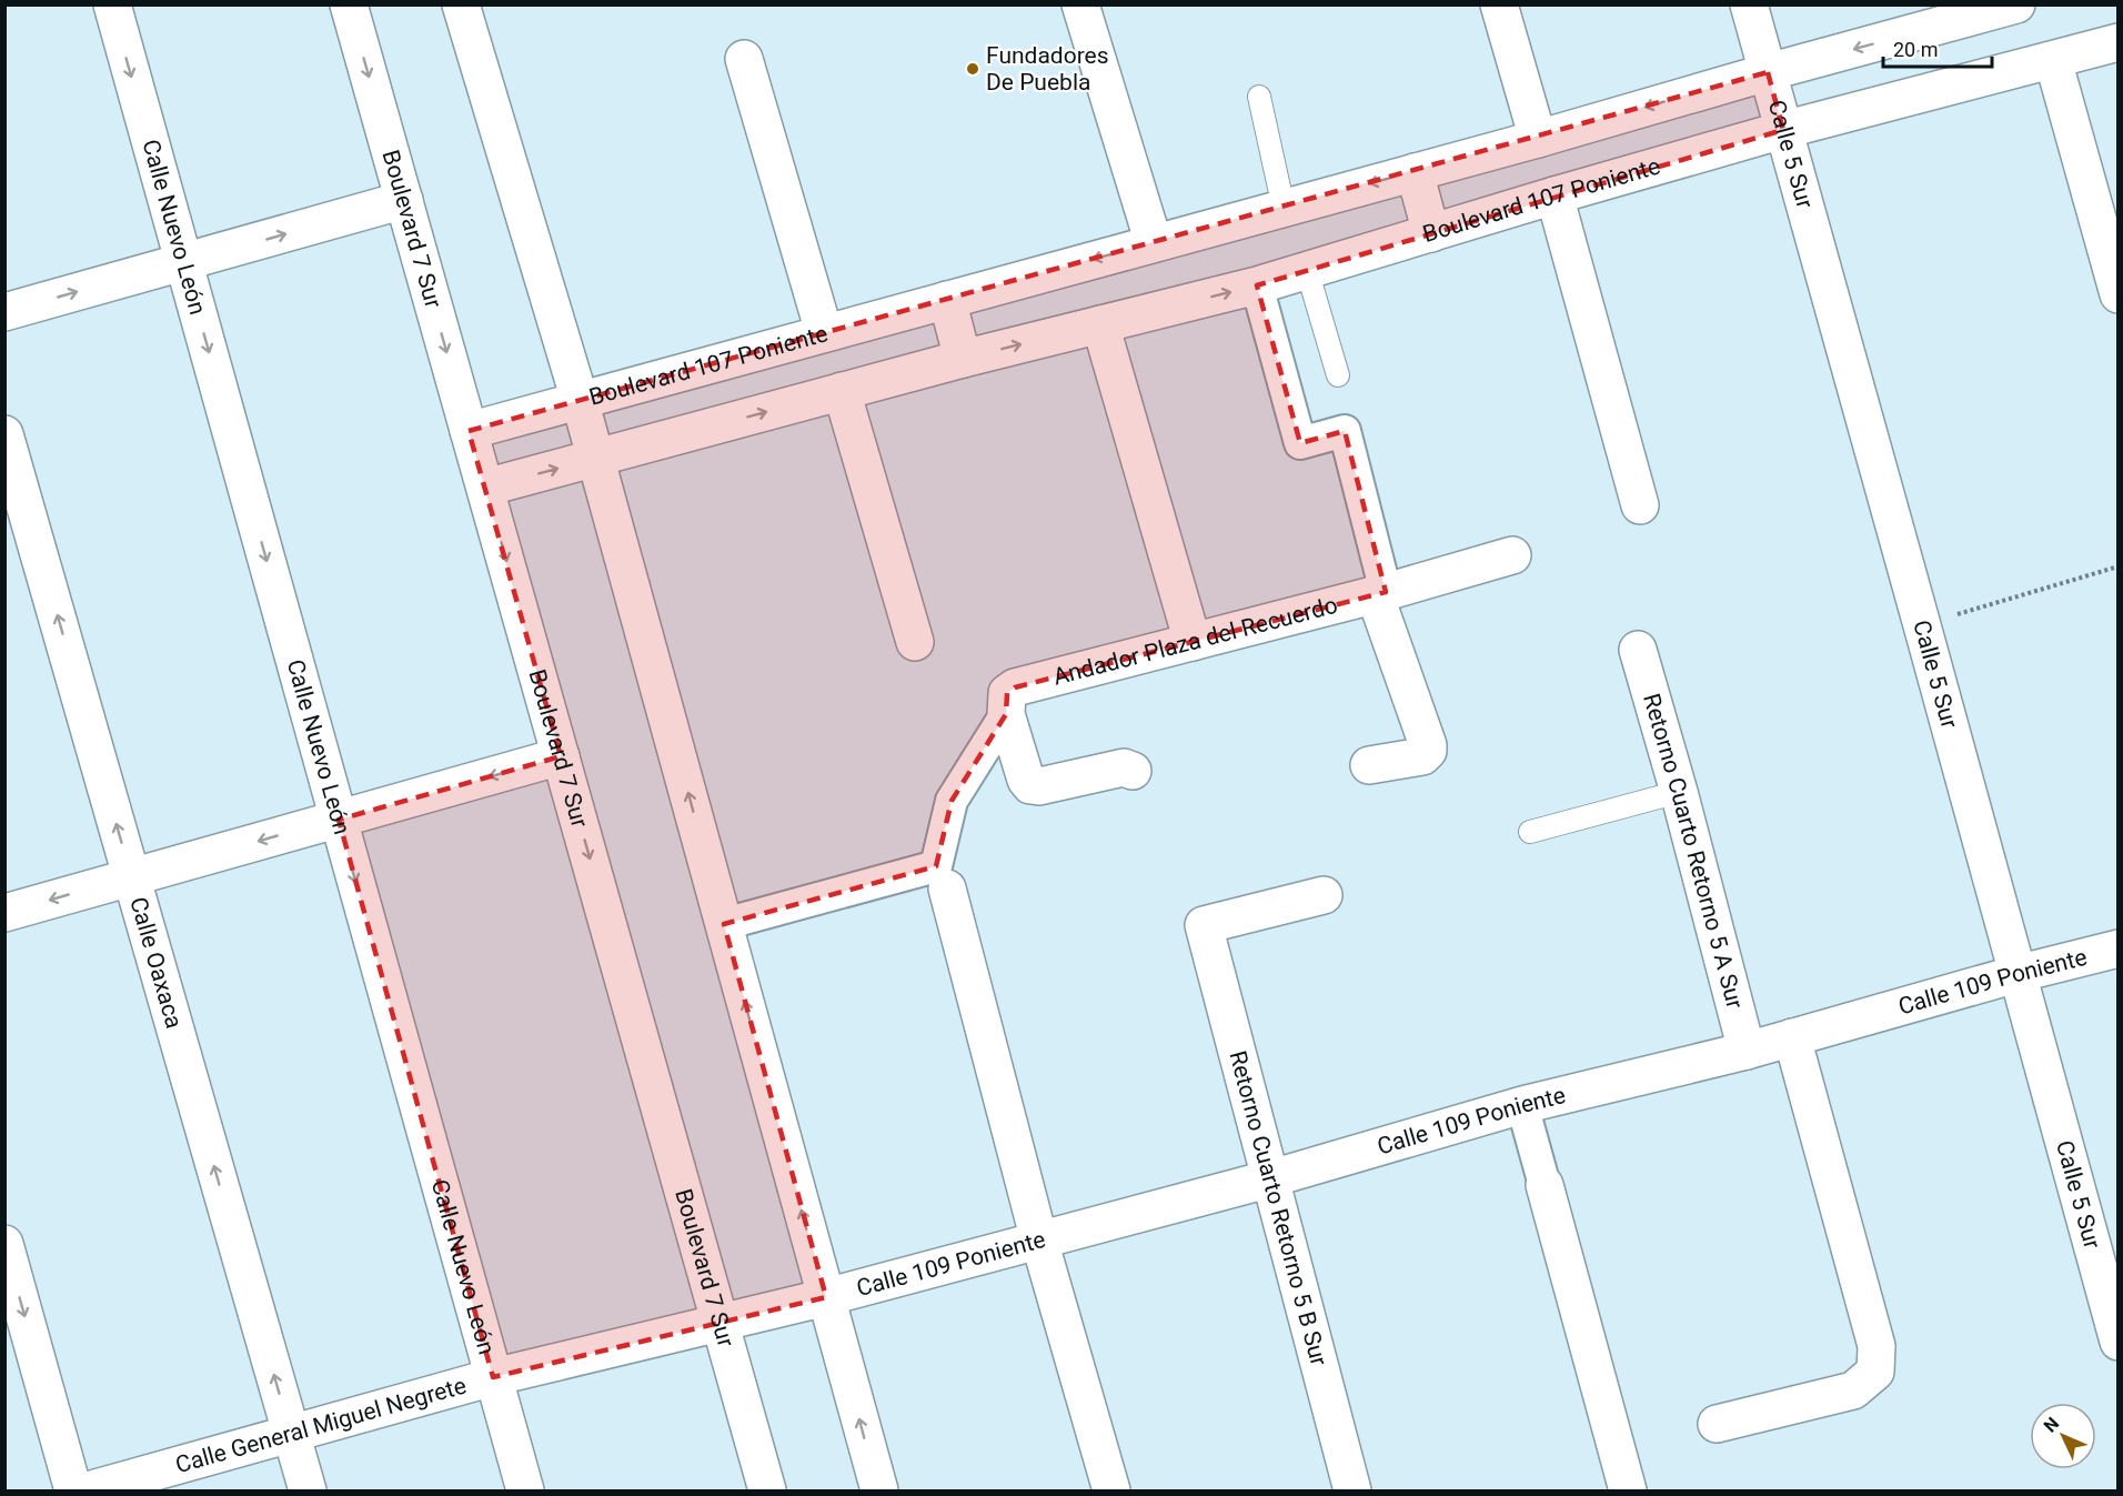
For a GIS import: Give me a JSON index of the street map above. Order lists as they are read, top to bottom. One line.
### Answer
{"streets":{"street":["Calle 5 Sur","Boulevard 107 Poniente","Calle Nuevo León","Boulevard 7 Sur","Andador Plaza del Recuerdo","Retorno Cuarto Retorno 5 A Sur","Calle Oaxaca","Calle 109 Poniente","Retorno Cuarto Retorno 5 B Sur","Calle General Miguel Negrete"]},"crossings":[["Calle 5 Sur","Boulevard 107 Poniente"],["Calle 5 Sur","Calle 109 Poniente"],["Boulevard 107 Poniente","Boulevard 7 Sur"],["Calle Nuevo León","Calle General Miguel Negrete"],["Boulevard 7 Sur","Calle General Miguel Negrete"],["Retorno Cuarto Retorno 5 A Sur","Calle 109 Poniente"],["Calle Oaxaca","Calle General Miguel Negrete"],["Calle 109 Poniente","Retorno Cuarto Retorno 5 B Sur"],["Calle 109 Poniente","Calle General Miguel Negrete"]],"one_way":["Calle Nuevo León","Calle Oaxaca"],"places":["Fundadores De Puebla"],"scale_bar":"20 m","north":"top left"}
